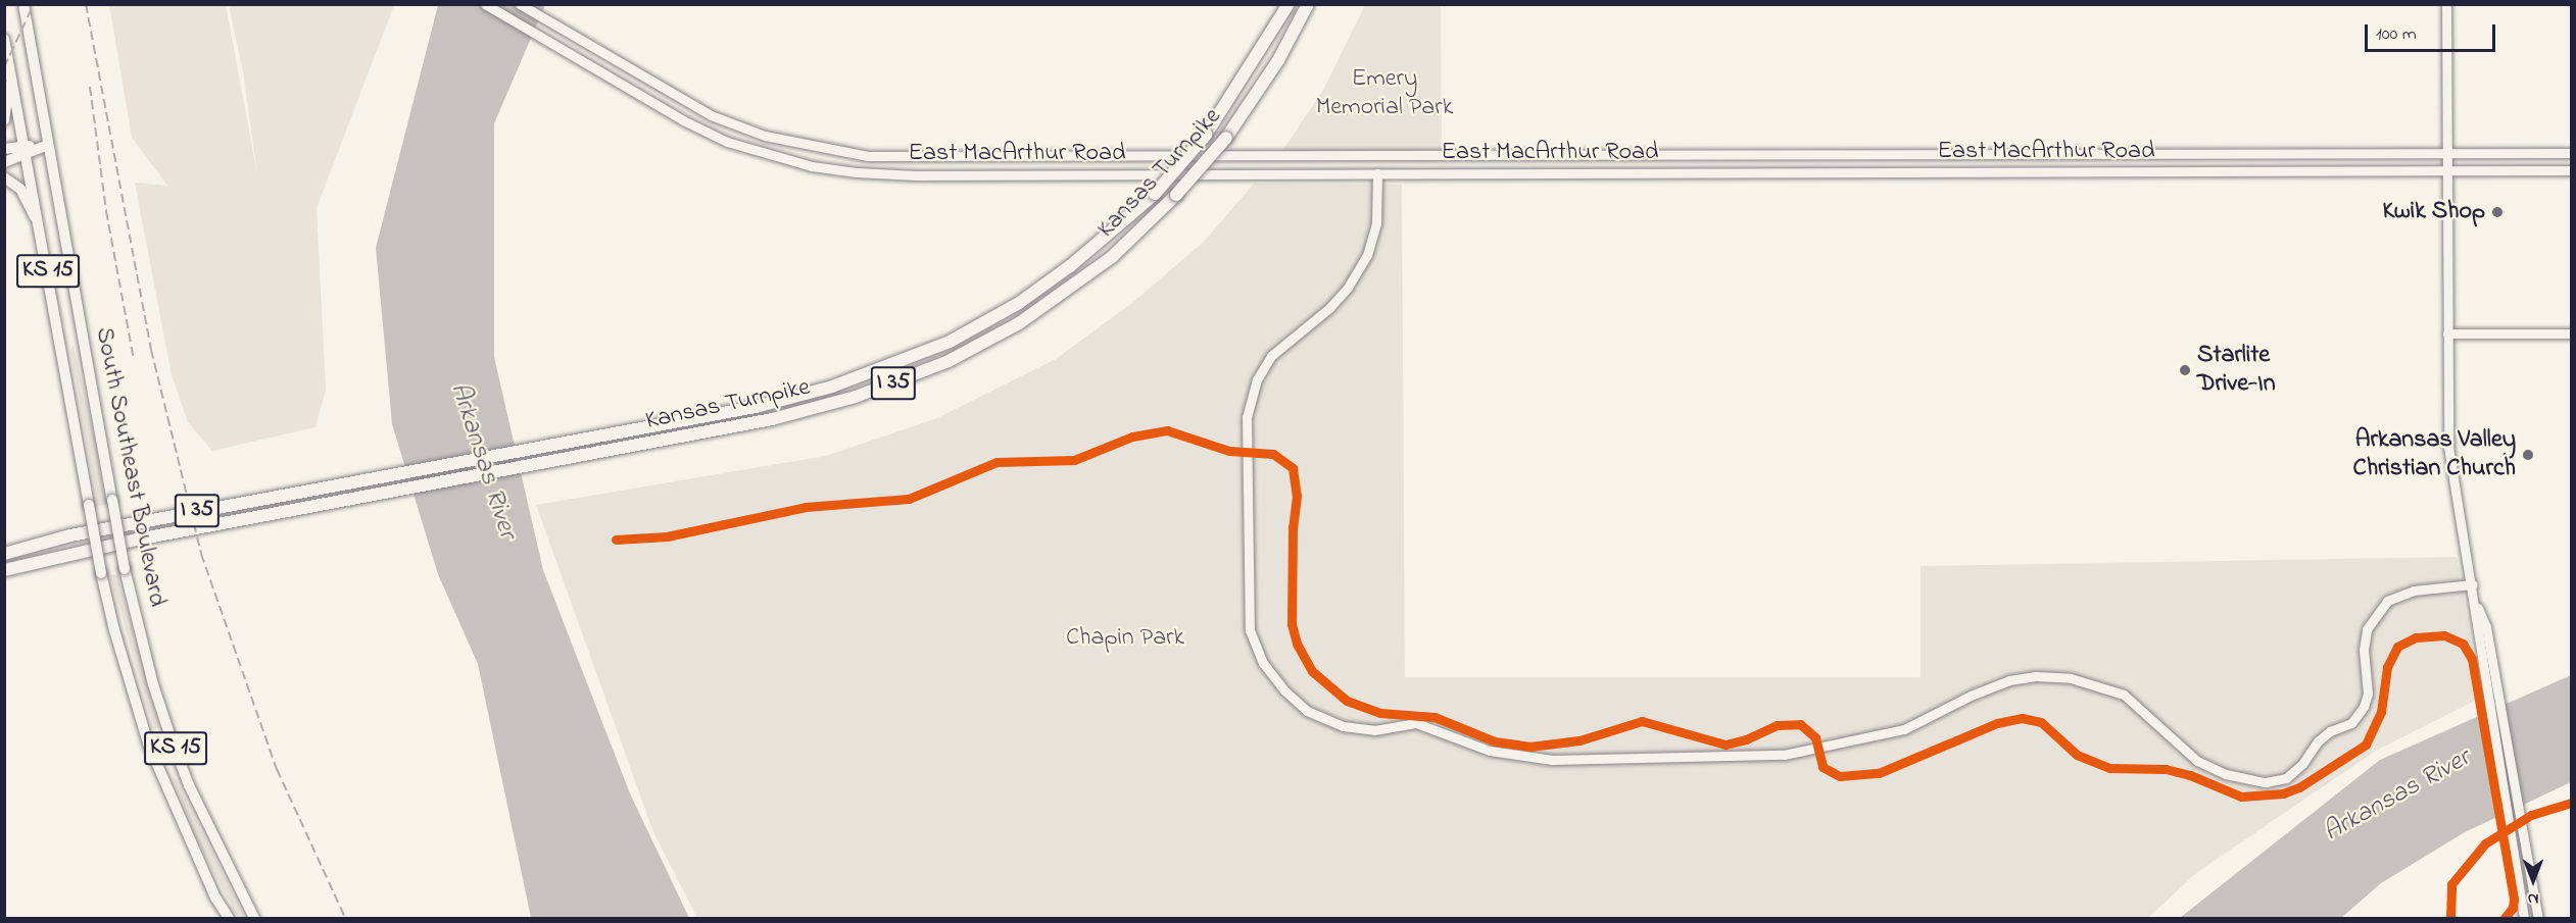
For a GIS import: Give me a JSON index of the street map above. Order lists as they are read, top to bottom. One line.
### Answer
{"streets":{"highway":["Kansas Turnpike","I 35"],"main road":["KS 15","South Southeast Boulevard"],"street":["East MacArthur Road"]},"water":["Arkansas River"],"parks":["Emery Memorial Park","Chapin Park"],"places":["Kwik Shop","Starlite Drive-In","Arkansas Valley Christian Church"],"scale_bar":"100 m","north":"bottom"}
